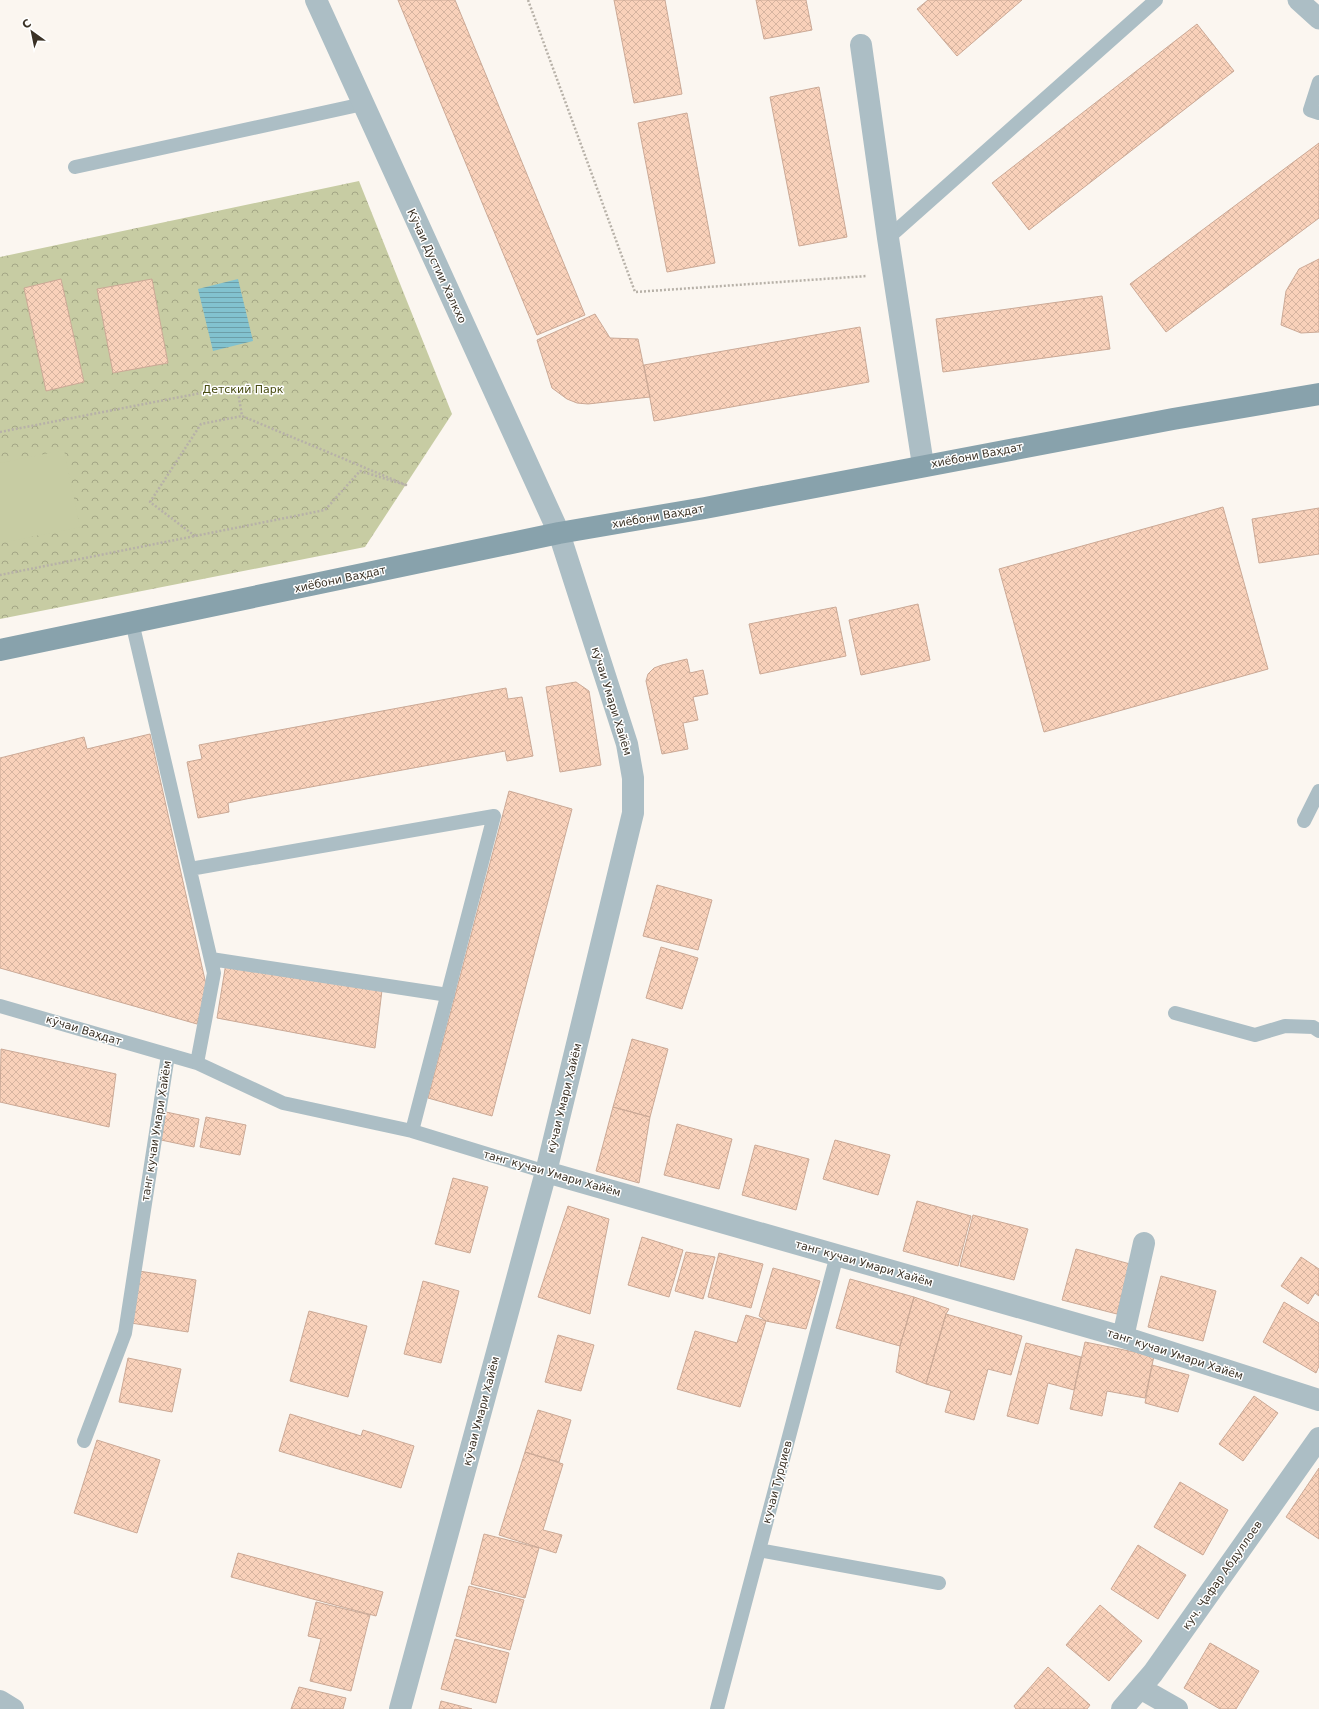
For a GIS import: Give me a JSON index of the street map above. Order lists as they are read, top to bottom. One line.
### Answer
{"streets":{"main road":["хиёбони Ваҳдат"],"street":["Кӯчаи Дустии Халкхо","кӯчаи Умари Хайём","танг кучаи Умари Хайём","куч. Ҷафар Абдуллоев"],"lane":["кӯчаи Ваҳдат","кучаи Турдиев"]},"crossings":[["Кӯчаи Дустии Халкхо","хиёбони Ваҳдат"],["Кӯчаи Дустии Халкхо","кӯчаи Умари Хайём"],["хиёбони Ваҳдат","кӯчаи Умари Хайём"],["кӯчаи Умари Хайём","танг кучаи Умари Хайём"],["кӯчаи Ваҳдат","танг кучаи Умари Хайём"],["танг кучаи Умари Хайём","кучаи Турдиев"]],"parks":["Детский Парк"],"north":"top left"}
